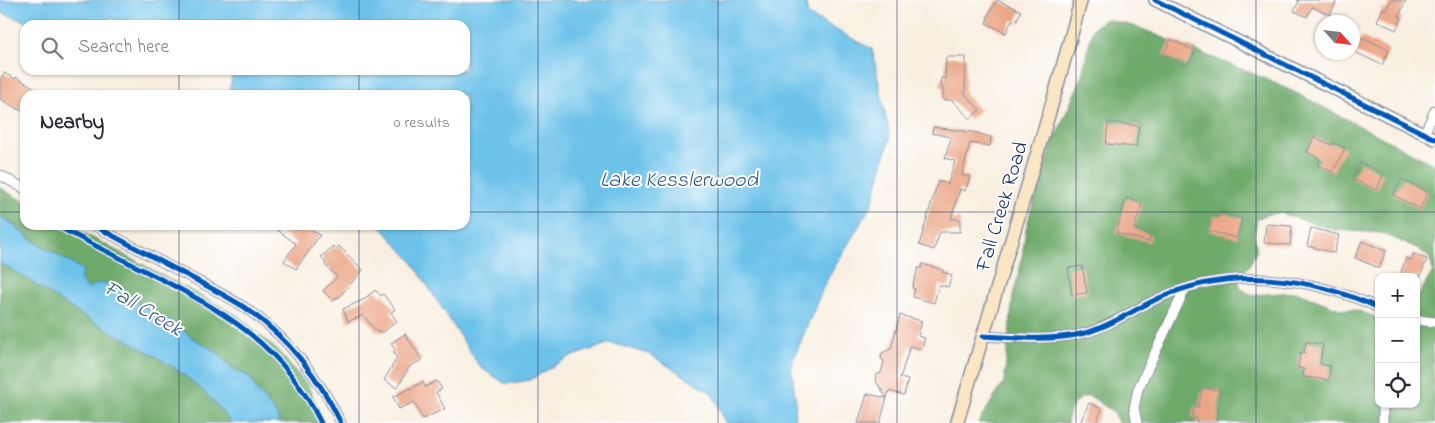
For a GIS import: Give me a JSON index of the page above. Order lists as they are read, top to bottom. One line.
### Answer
{"streets":{"main road":["Fall Creek Road"]},"water":["Lake Kesslerwood","Fall Creek"],"north":"bottom right","page":{"search":"Search here","heading":["Nearby","0 results"],"map_buttons":["+","−"]}}
